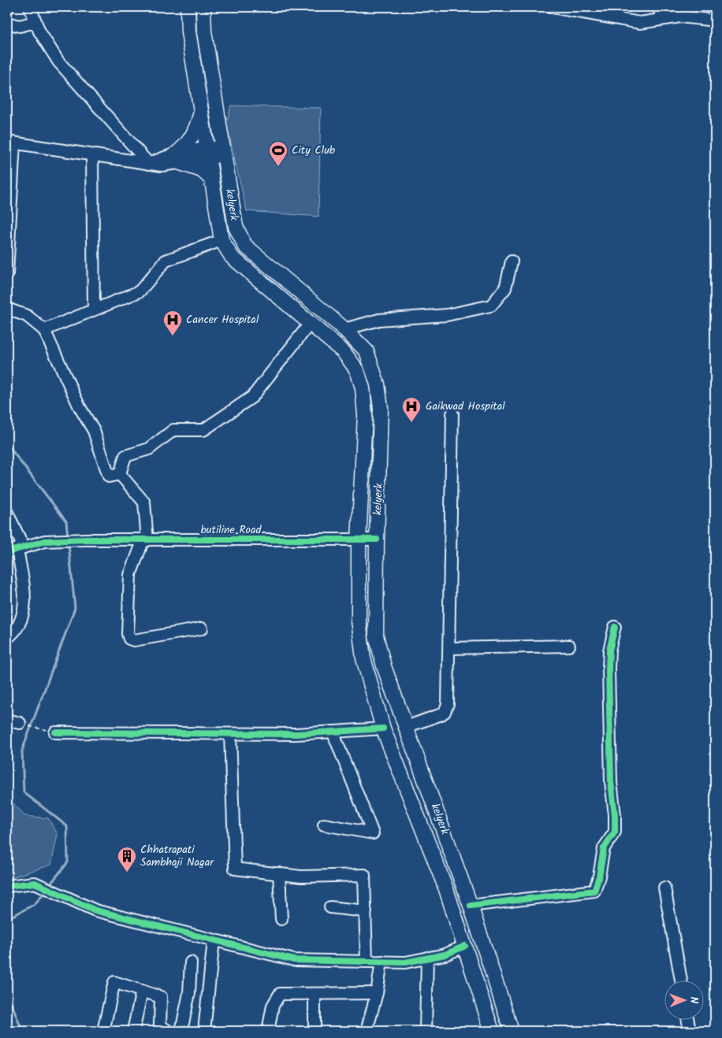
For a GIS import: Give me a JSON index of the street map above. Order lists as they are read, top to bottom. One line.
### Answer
{"streets":{"main road":["kelyerk"],"street":["butiline Road"]},"crossings":[["kelyerk","butiline Road"]],"places":{"sports":["City Club"],"hospital":["Cancer Hospital","Gaikwad Hospital"],"building":["Chhatrapati Sambhaji Nagar"]},"north":"right"}
